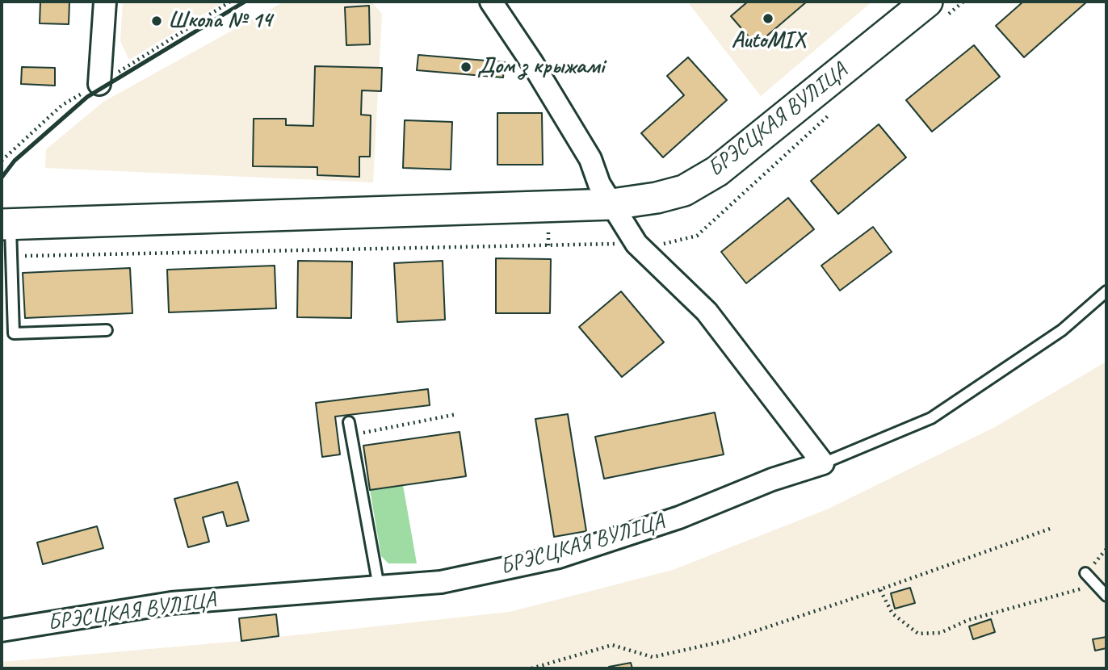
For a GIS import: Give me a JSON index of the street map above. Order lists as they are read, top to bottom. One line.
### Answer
{"streets":{"main road":["БРЭСЦКАЯ ВУЛІЦА"]},"places":["AutoMIX","Школа № 14","Дом з крыжамі"]}
